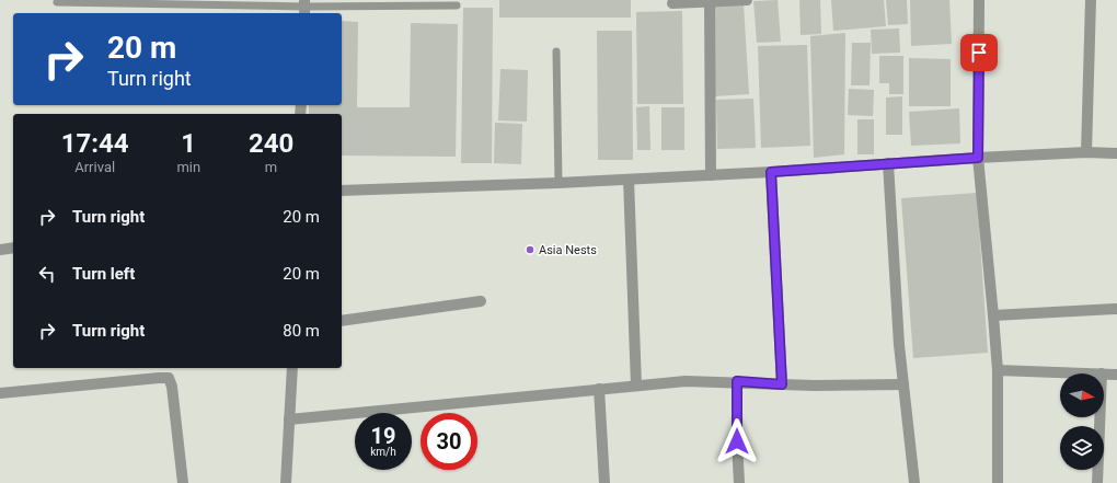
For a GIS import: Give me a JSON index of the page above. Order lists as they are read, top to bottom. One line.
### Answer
{"places":["Asia Nests"],"north":"right","page":{"turn":["20 m","Turn right"],"eta":["17:44","Arrival","1","min","240","m"],"list":[{"name":"Turn right","value":"20 m"},{"name":"Turn left","value":"20 m"},{"name":"Turn right","value":"80 m"}],"speed":"19 km/h","limit":"30"}}
